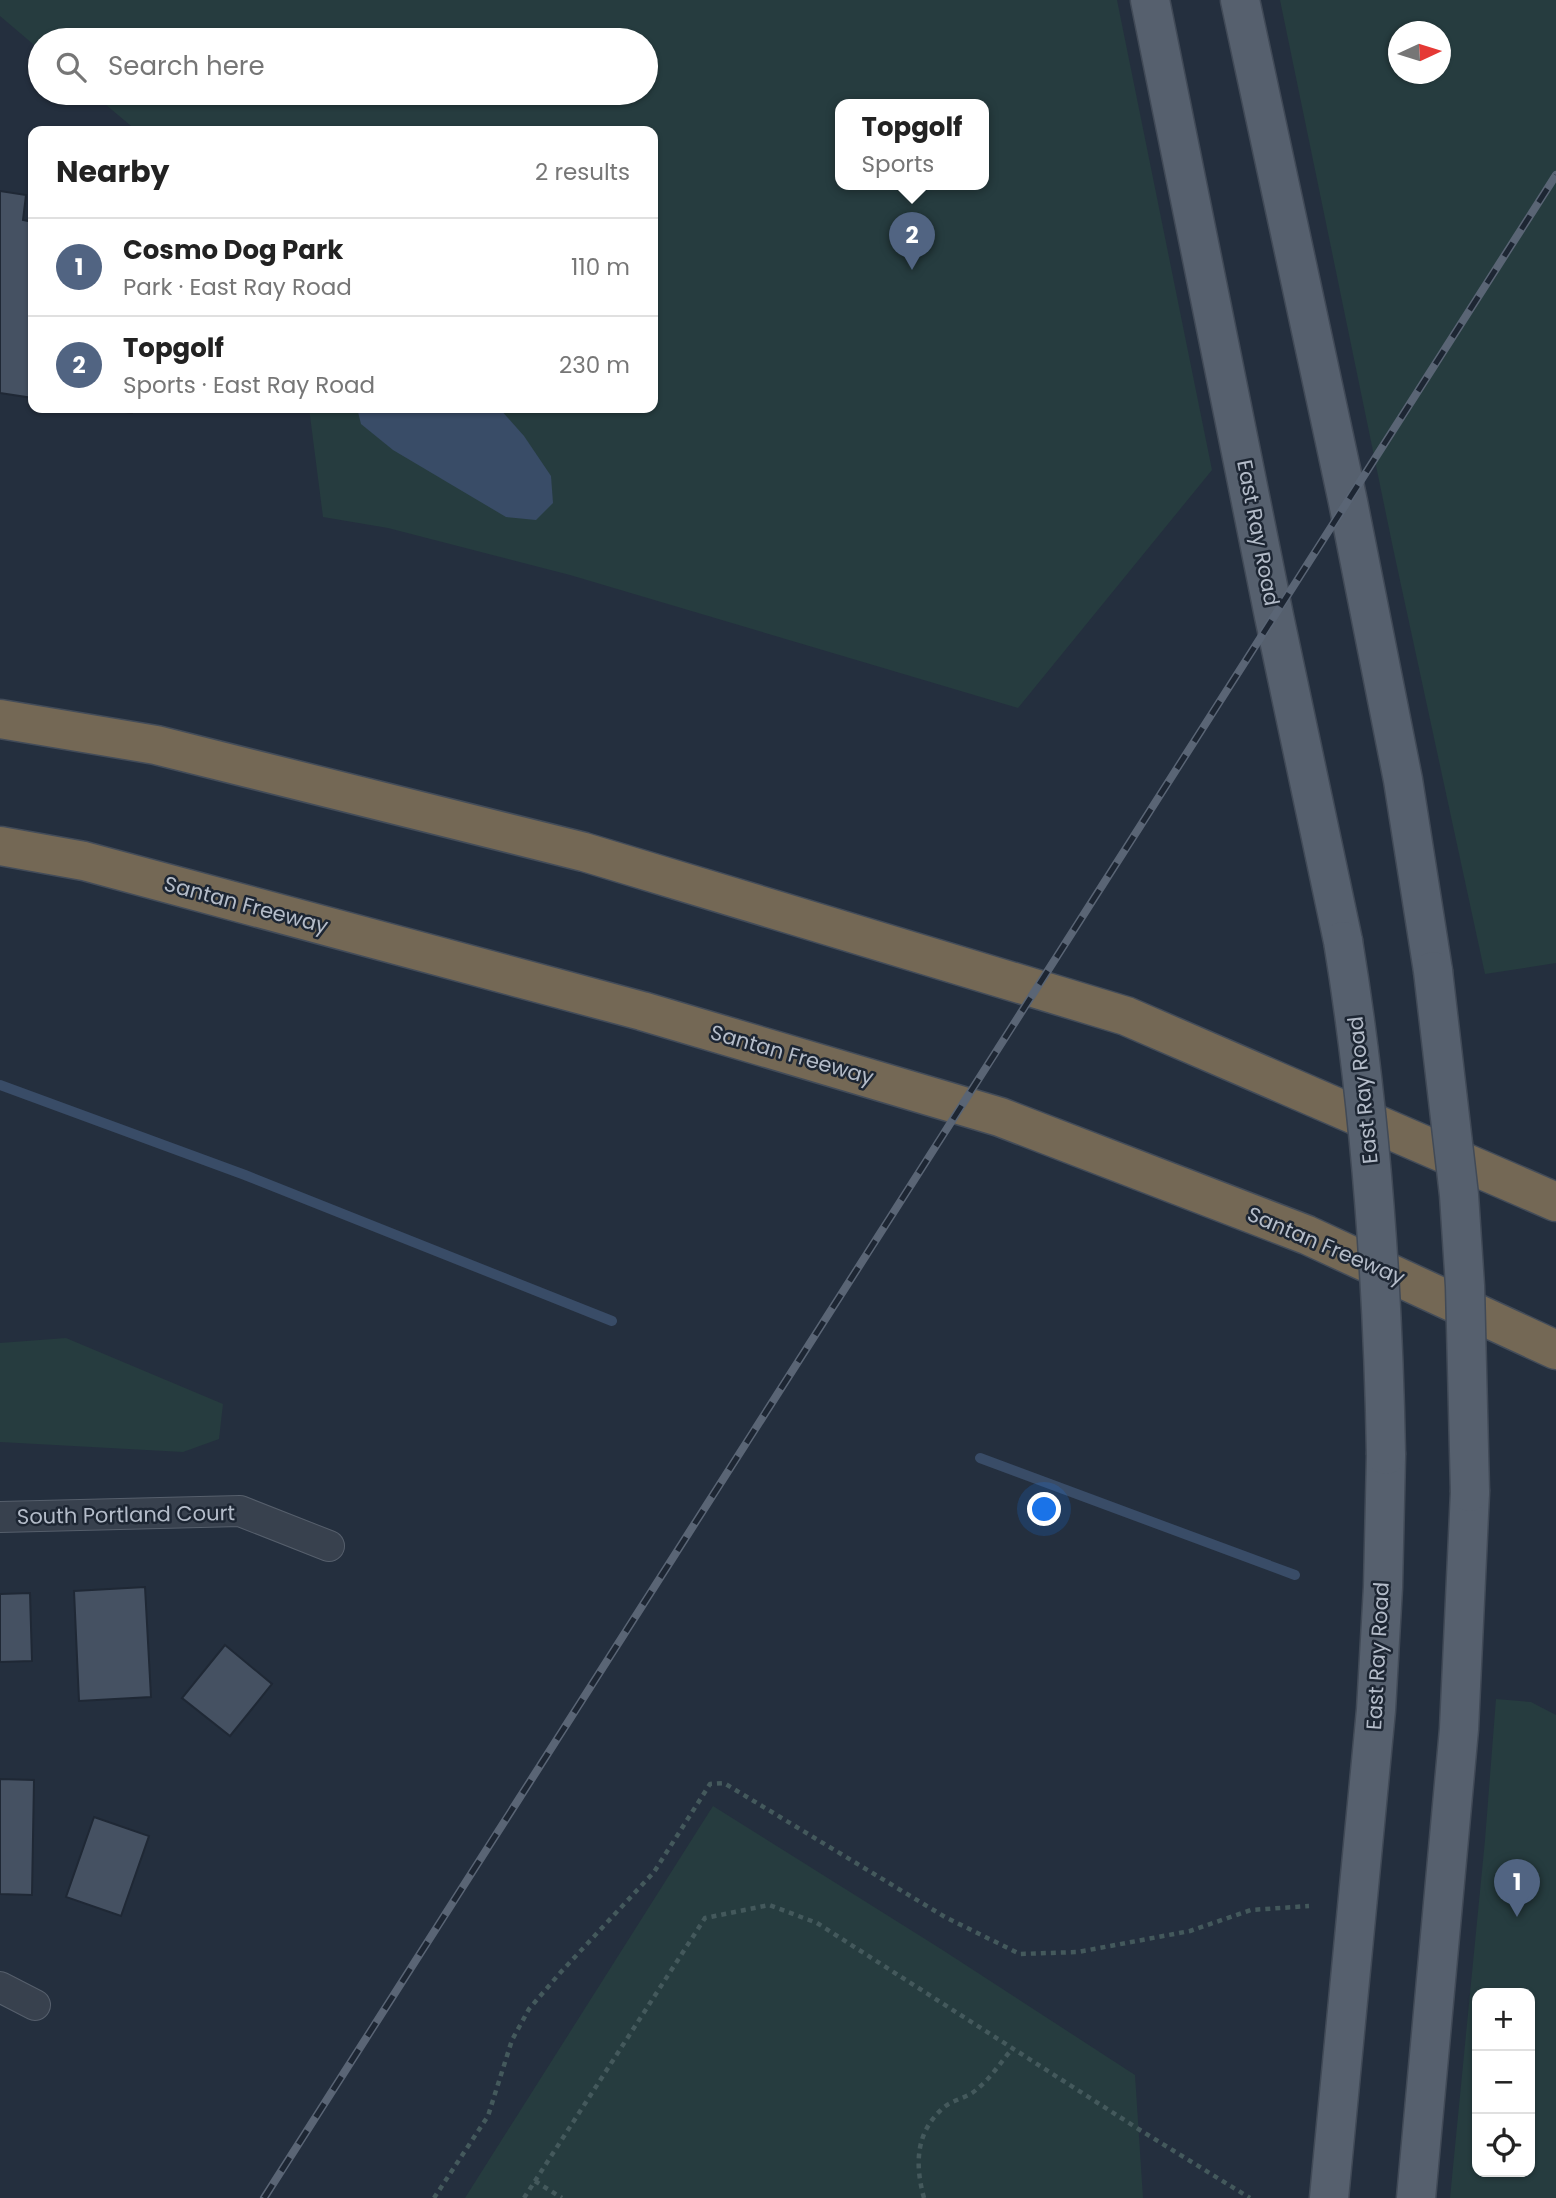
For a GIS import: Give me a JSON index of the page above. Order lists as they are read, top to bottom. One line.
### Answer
{"streets":{"highway":["Santan Freeway"],"main road":["East Ray Road"],"street":["South Portland Court"]},"north":"right","page":{"search":"Search here","popup":["Topgolf","Sports"],"heading":["Nearby","2 results"],"pins":["2","1"],"list":[{"mark":"1","name":"Cosmo Dog Park","note":"Park · East Ray Road","value":"110 m"},{"mark":"2","name":"Topgolf","note":"Sports · East Ray Road","value":"230 m"}],"map_buttons":["+","−"]}}
